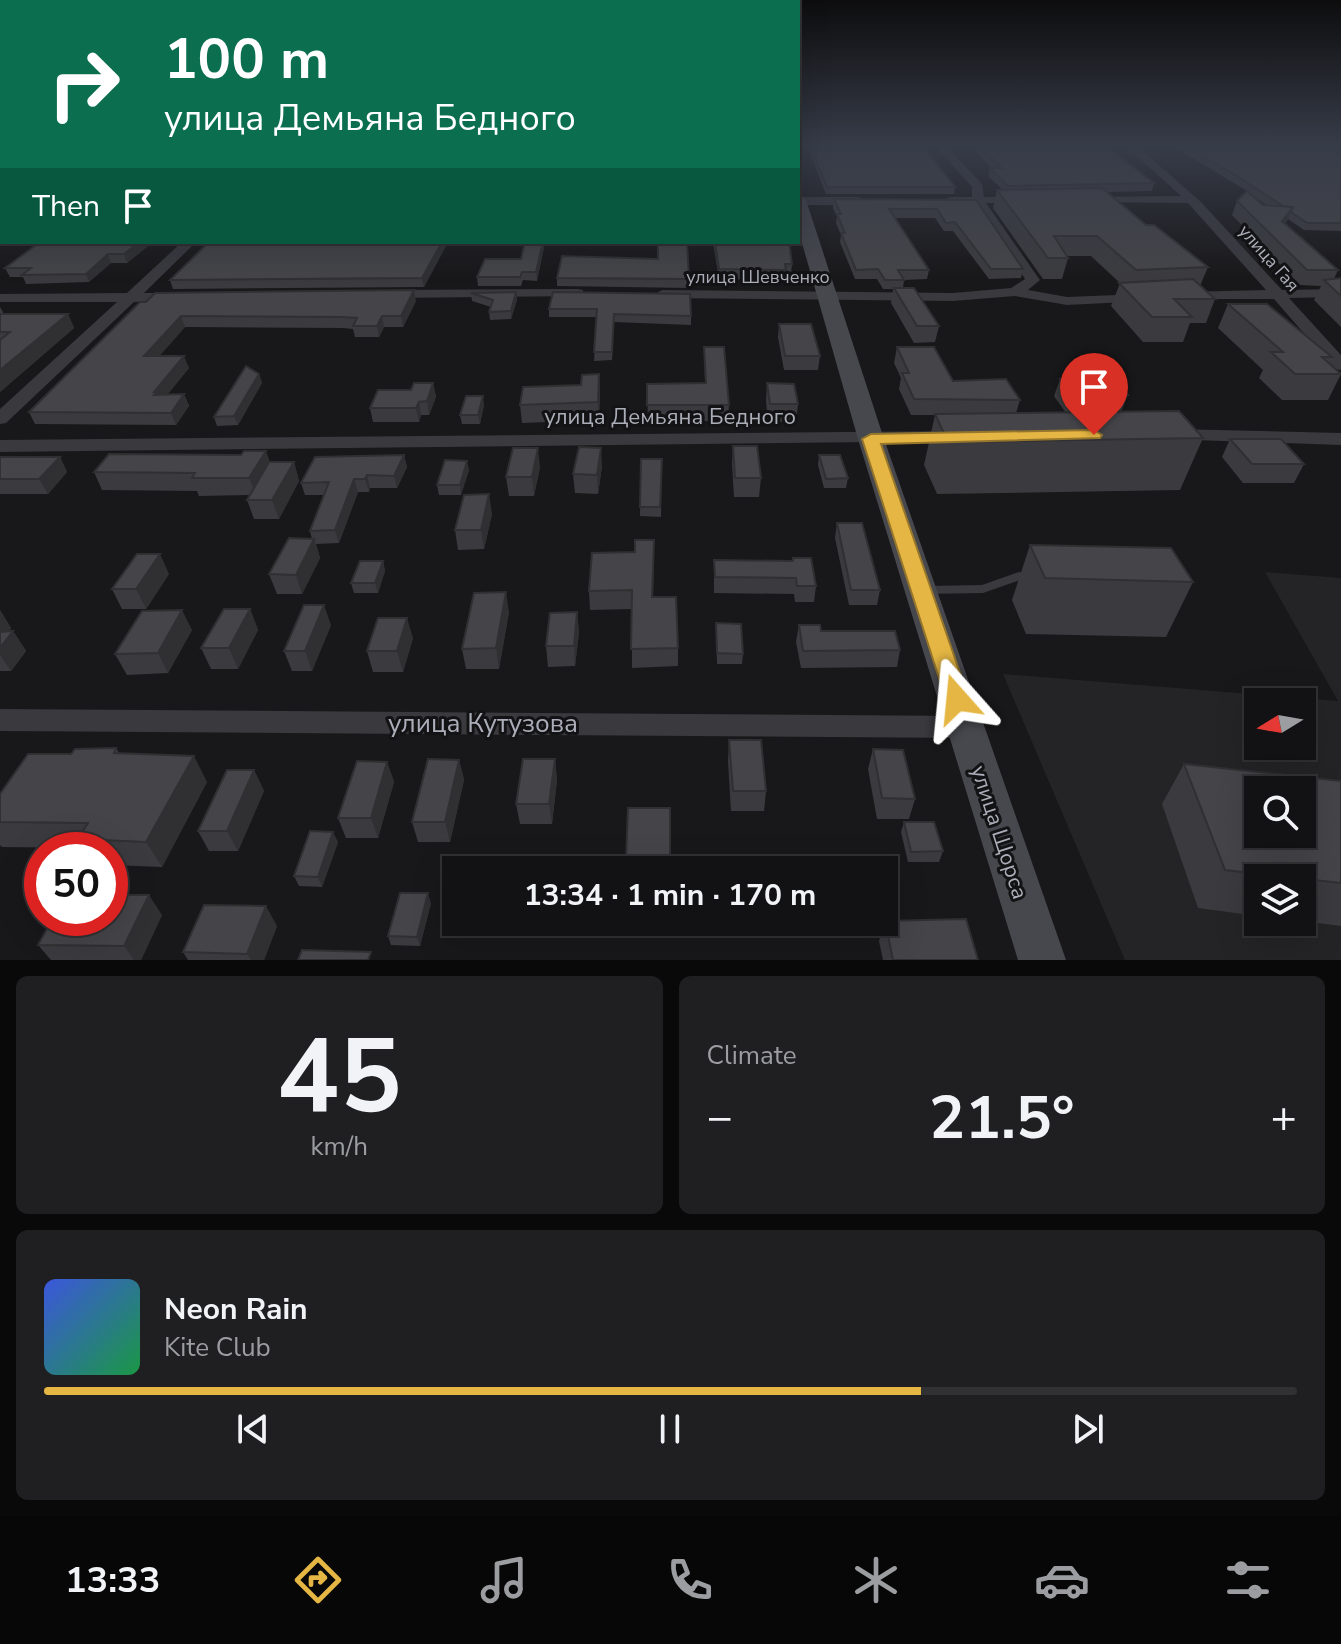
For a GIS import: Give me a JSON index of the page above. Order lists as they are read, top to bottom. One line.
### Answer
{"streets":{"main road":["улица Щорса"],"street":["улица Гая","улица Шевченко","улица Демьяна Бедного","улица Кутузова"]},"crossings":[["улица Гая","улица Шевченко"],["улица Шевченко","улица Щорса"],["улица Демьяна Бедного","улица Щорса"],["улица Кутузова","улица Щорса"]],"north":"left","page":{"turn":["100 m","улица Демьяна Бедного"],"then":"Then","limit":"50","trip":"13:34 · 1 min · 170 m","tile":[["45","km/h"],"Climate"],"heat":["−","21.5°","+"],"song":["Neon Rain","Kite Club"],"tabs":"13:33"}}
